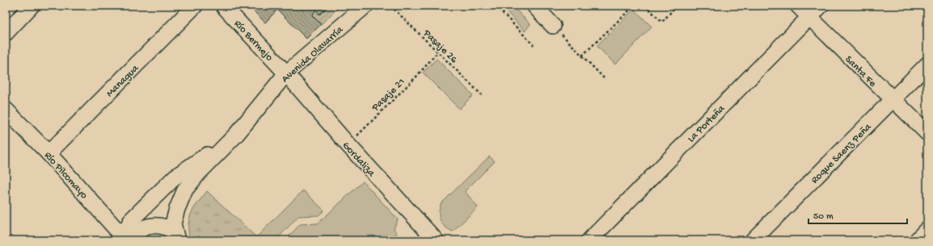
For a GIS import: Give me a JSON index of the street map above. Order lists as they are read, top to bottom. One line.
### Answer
{"streets":{"street":["Río Bermejo","Avenida Olavarría","Santa Fe","Managua","La Porteña","Roque Saenz Peña","Gordaliza","Río Pilcomayo"],"path":["Pasaje 26","Pasaje 21"]},"crossings":[["Río Bermejo","Avenida Olavarría"],["Río Bermejo","Gordaliza"],["Pasaje 26","Pasaje 21"],["Avenida Olavarría","Gordaliza"],["Avenida Olavarría","Río Pilcomayo"],["Santa Fe","La Porteña"],["Santa Fe","Roque Saenz Peña"],["Managua","Río Pilcomayo"],["Pasaje 21","Gordaliza"]],"scale_bar":"50 m"}
